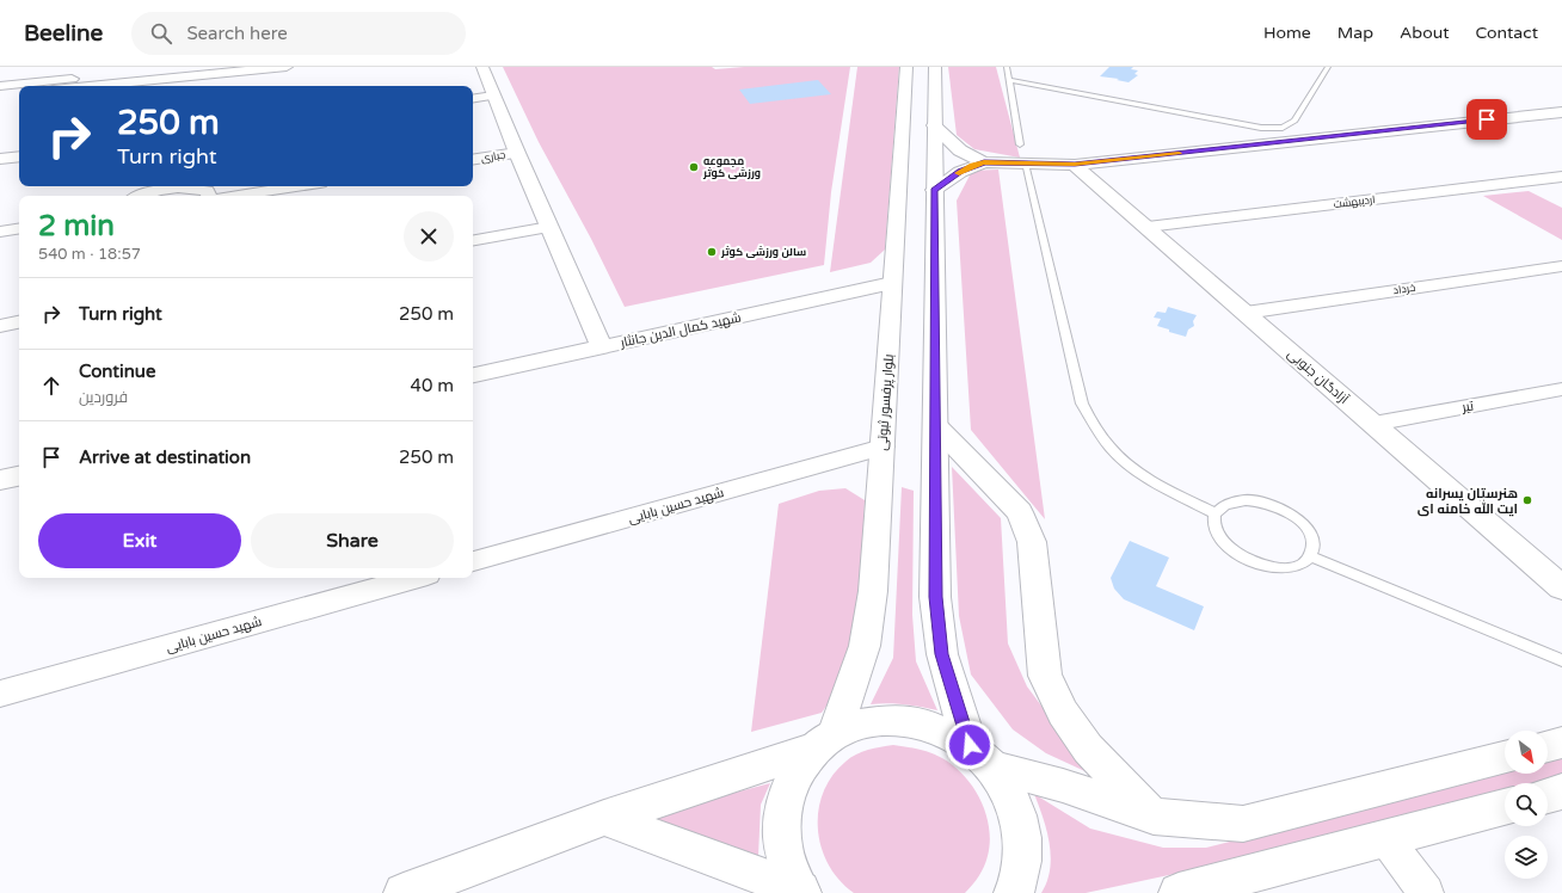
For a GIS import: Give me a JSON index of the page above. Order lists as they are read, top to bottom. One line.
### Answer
{"streets":{"street":["جباری","اردیبهشت","خرداد","شهید کمال الدین جانثار","آزادگان جنوبی","بلوار پرفسور ثبوتی","تیر","شهید حسین بابایی"]},"crossings":[["اردیبهشت","آزادگان جنوبی"],["خرداد","آزادگان جنوبی"],["شهید کمال الدین جانثار","بلوار پرفسور ثبوتی"],["آزادگان جنوبی","تیر"],["بلوار پرفسور ثبوتی","شهید حسین بابایی"]],"places":["مجموعه ورزشی کوثر","سالن ورزشی کوثر","هنرستان پسرانه ایت الله خامنه ای"],"north":"bottom right","page":{"header":"Beeline","search":"Search here","nav":["Home","Map","About","Contact"],"turn":["250 m","Turn right"],"heading":["2 min","540 m · 18:57"],"list":[{"name":"Turn right","value":"250 m"},{"name":"Continue","note":"فروردین","value":"40 m"},{"name":"Arrive at destination","value":"250 m"}],"buttons":["Exit","Share"]}}
